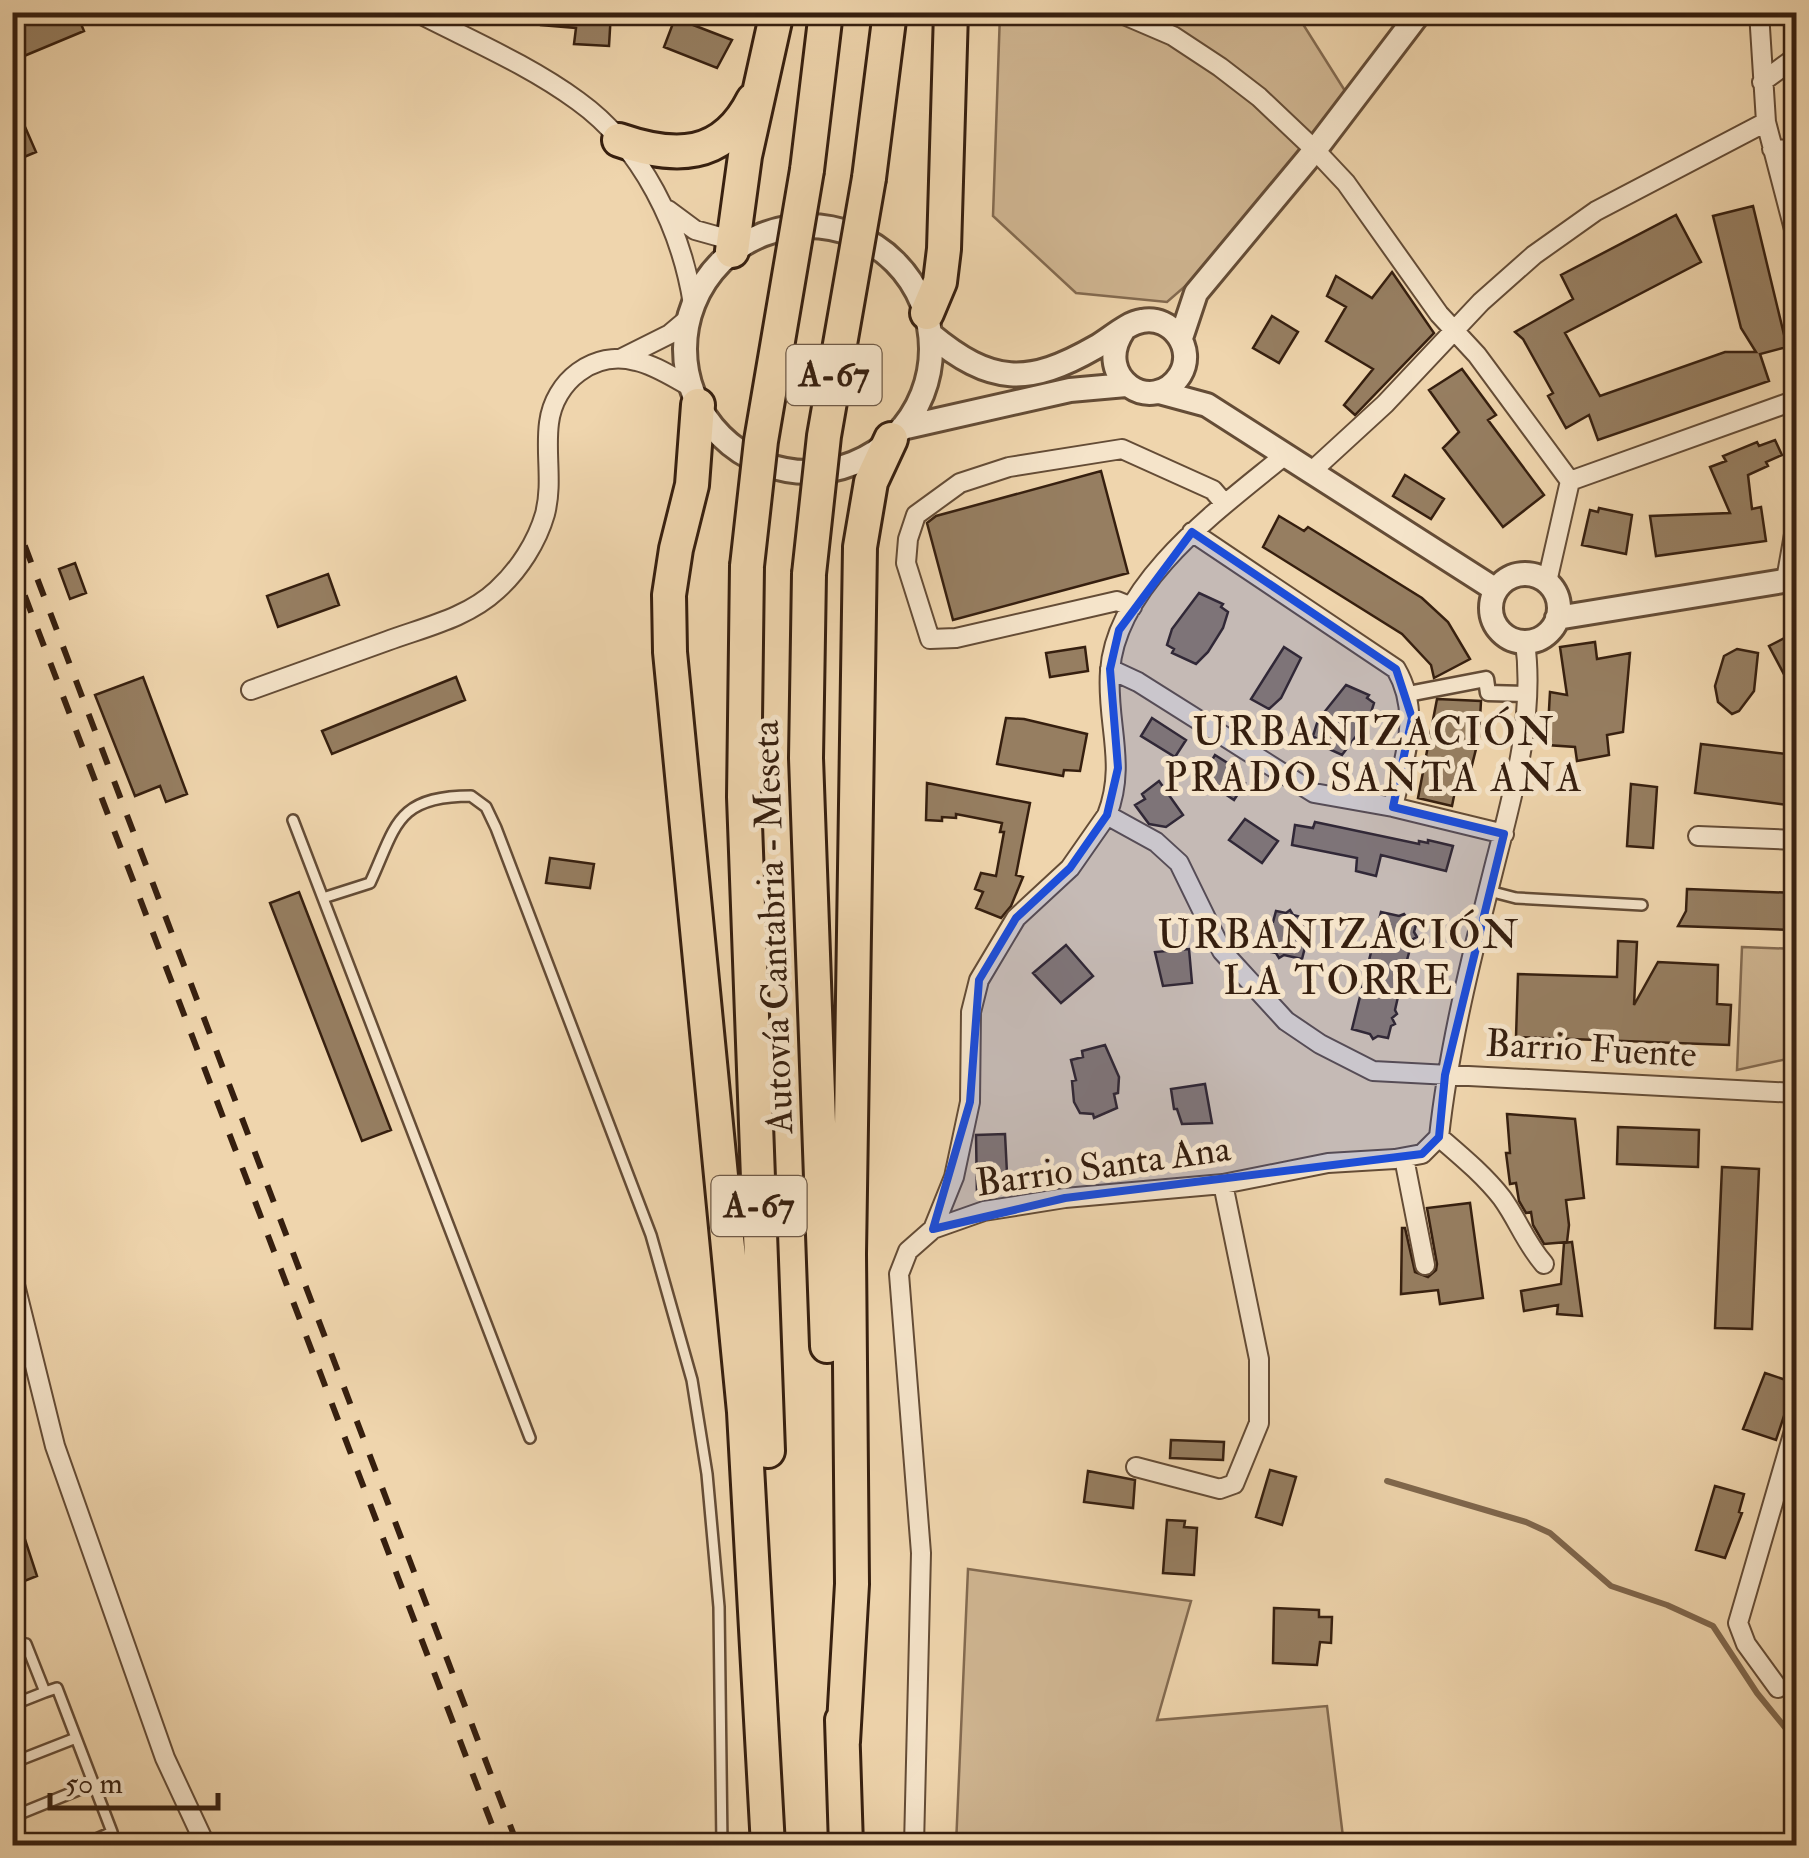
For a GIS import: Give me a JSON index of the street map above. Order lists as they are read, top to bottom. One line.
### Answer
{"streets":{"highway":["A-67","Autovía Cantabria - Meseta"],"street":["Barrio Fuente","Barrio Santa Ana"]},"districts":["URBANIZACIÓN PRADO SANTA ANA","URBANIZACIÓN LA TORRE"],"scale_bar":"50 m"}
